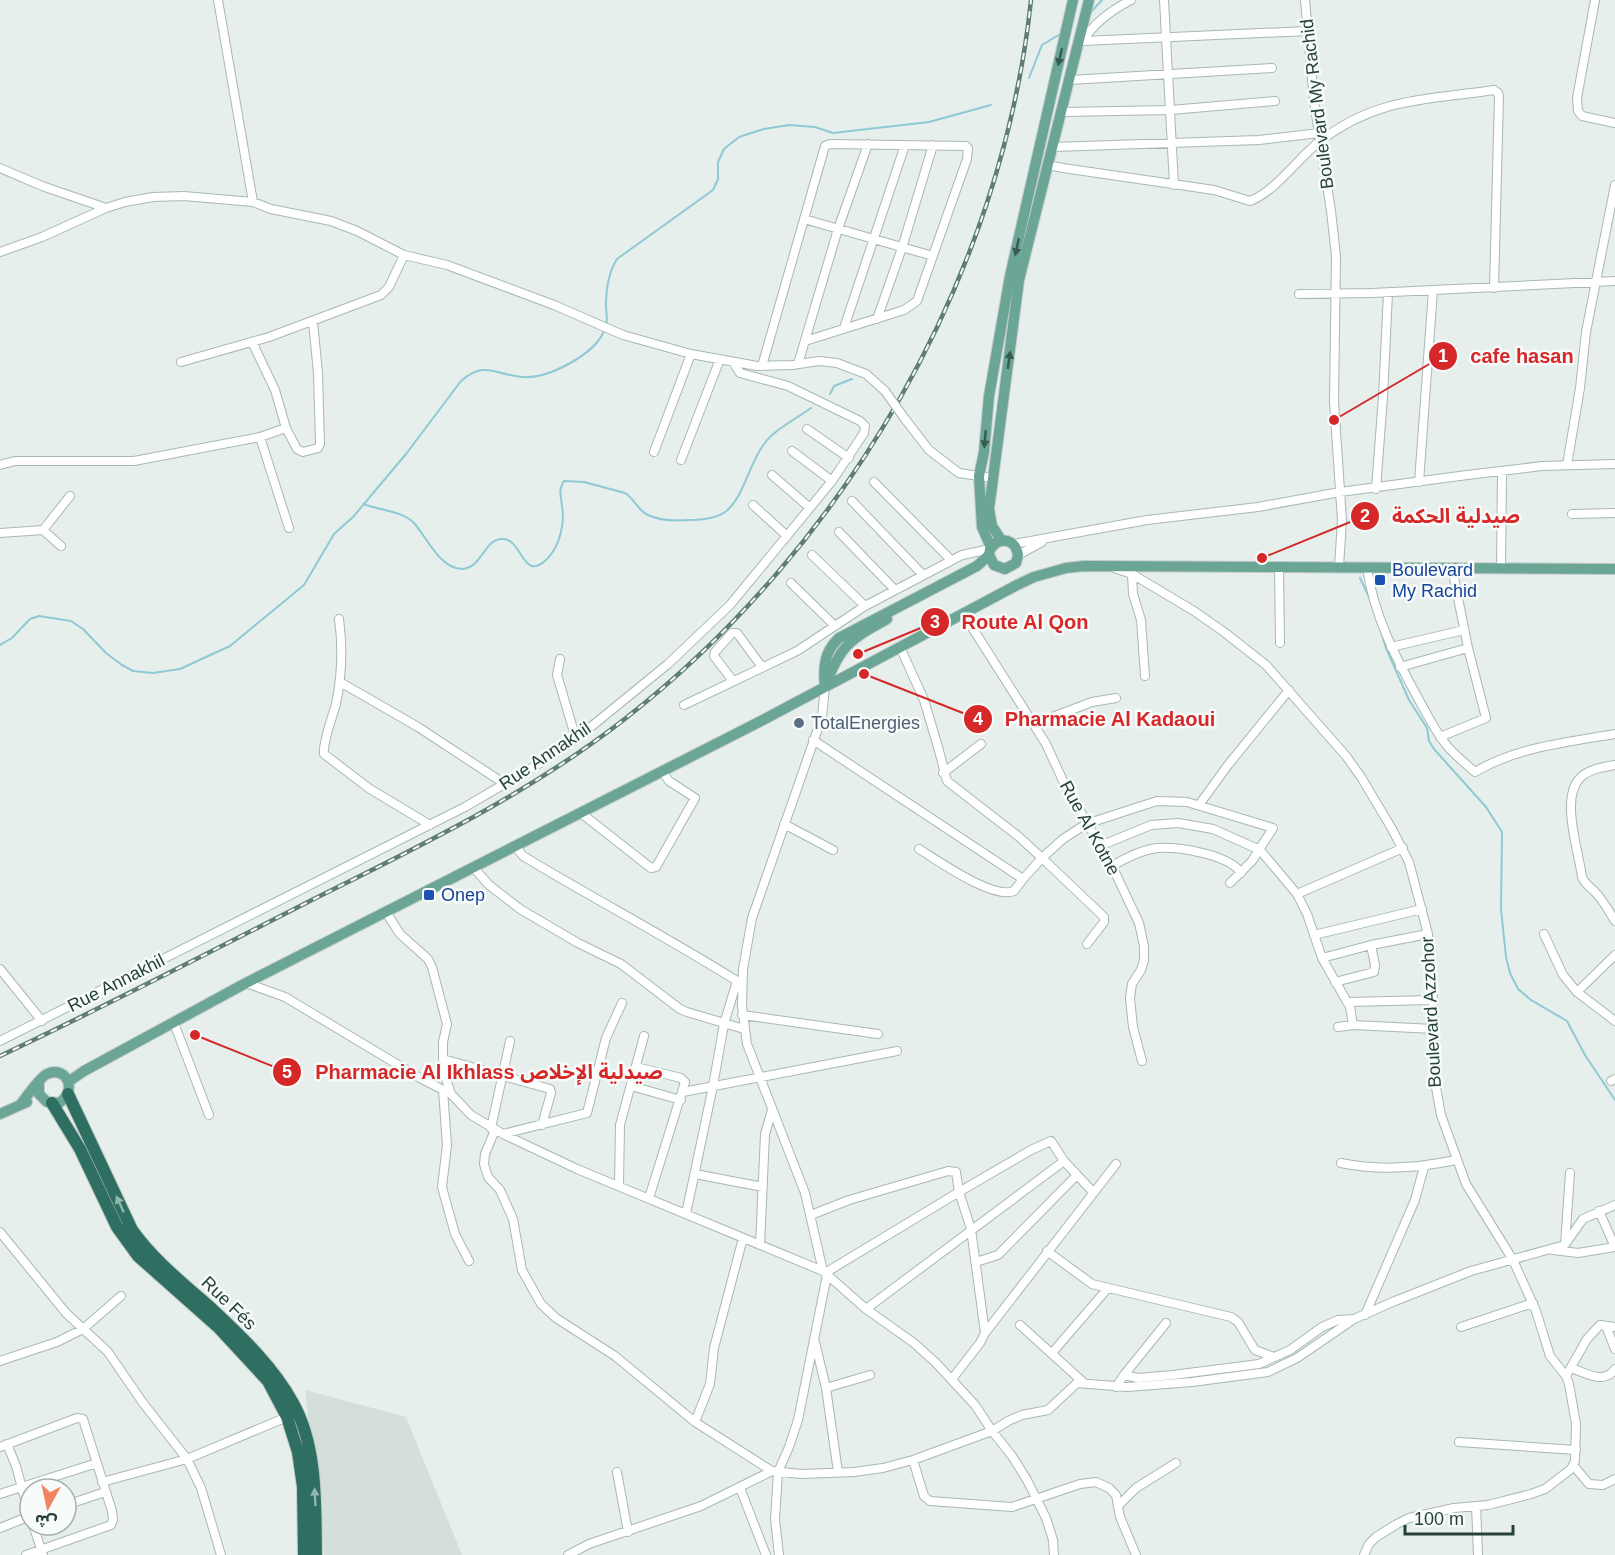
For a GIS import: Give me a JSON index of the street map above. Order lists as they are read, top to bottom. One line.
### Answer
{"streets":{"highway":["Rue Fés"],"street":["Boulevard My Rachid","Rue Annakhil","Rue Al Kotne","Boulevard Azzohor"]},"places":{"other":["cafe hasan","صيدلية الحكمة","Route Al Qon","Pharmacie Al Kadaoui","TotalEnergies","Pharmacie Al Ikhlass صيدلية الإخلاص"],"transit":["Boulevard My Rachid","Onep"]},"scale_bar":"100 m","north":"bottom"}
